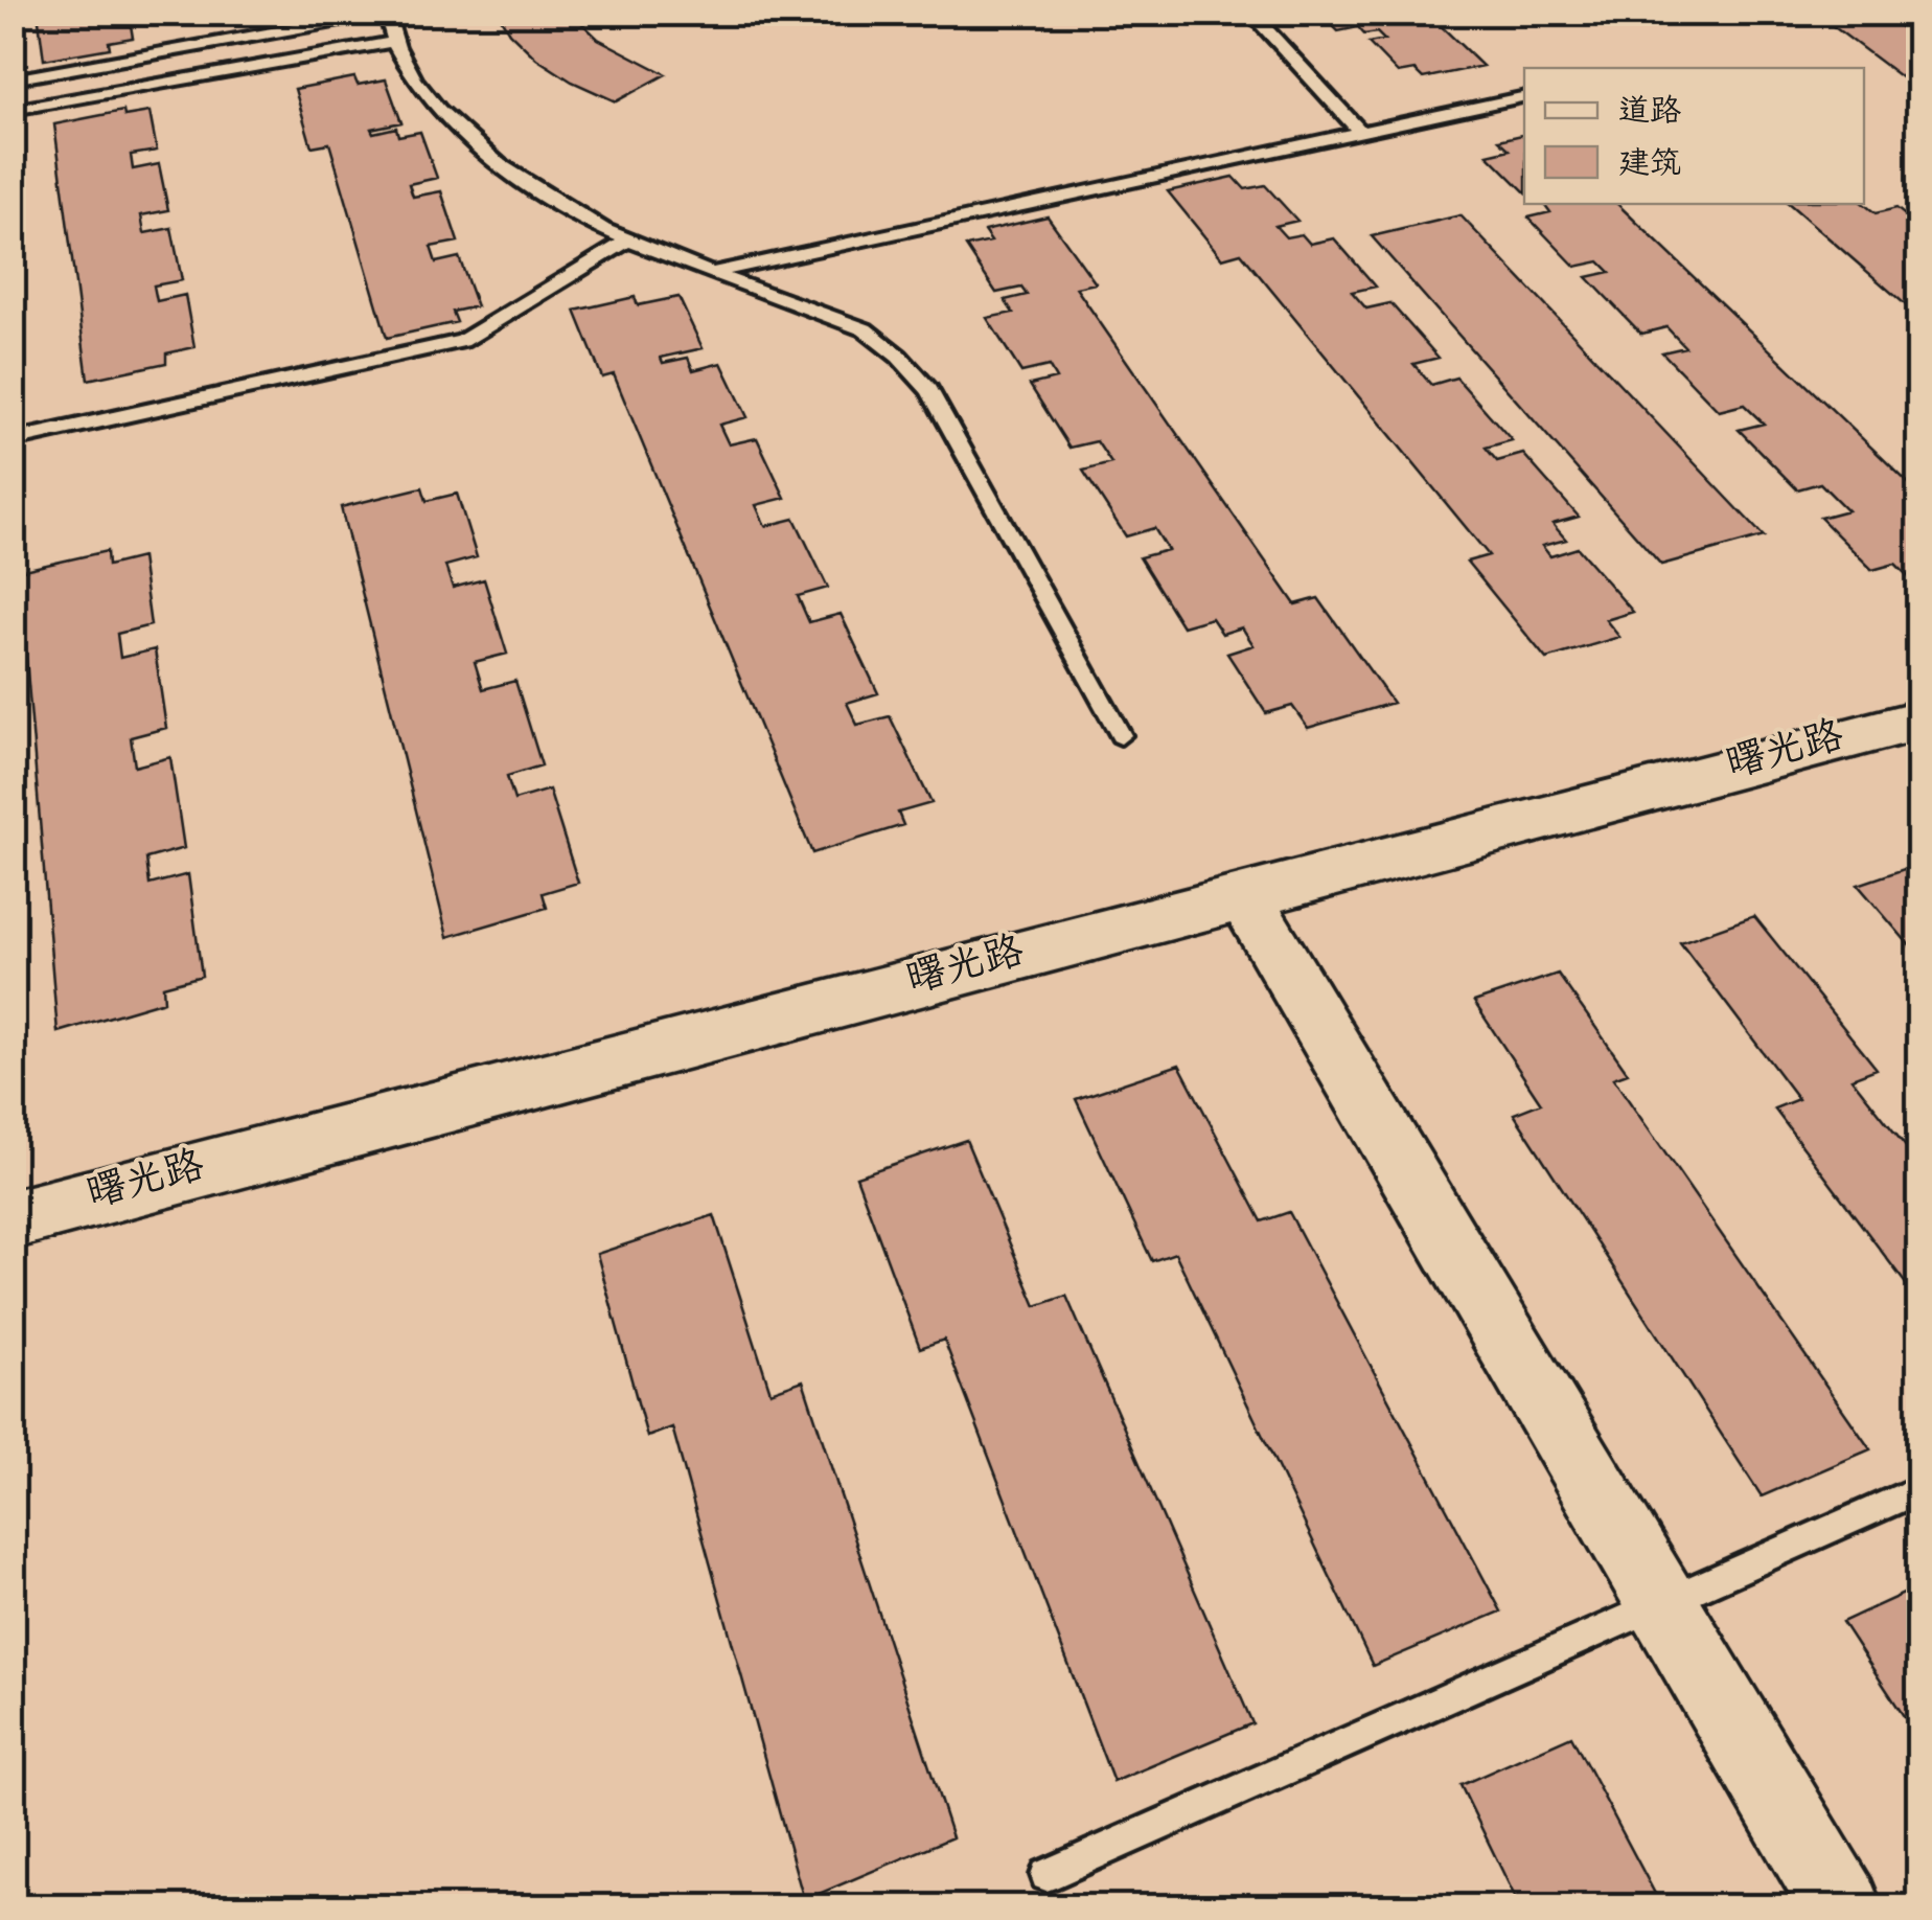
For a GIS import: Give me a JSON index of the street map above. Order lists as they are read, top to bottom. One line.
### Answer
{"streets":{"street":["曙光路"]},"legend":["道路","建筑"]}
